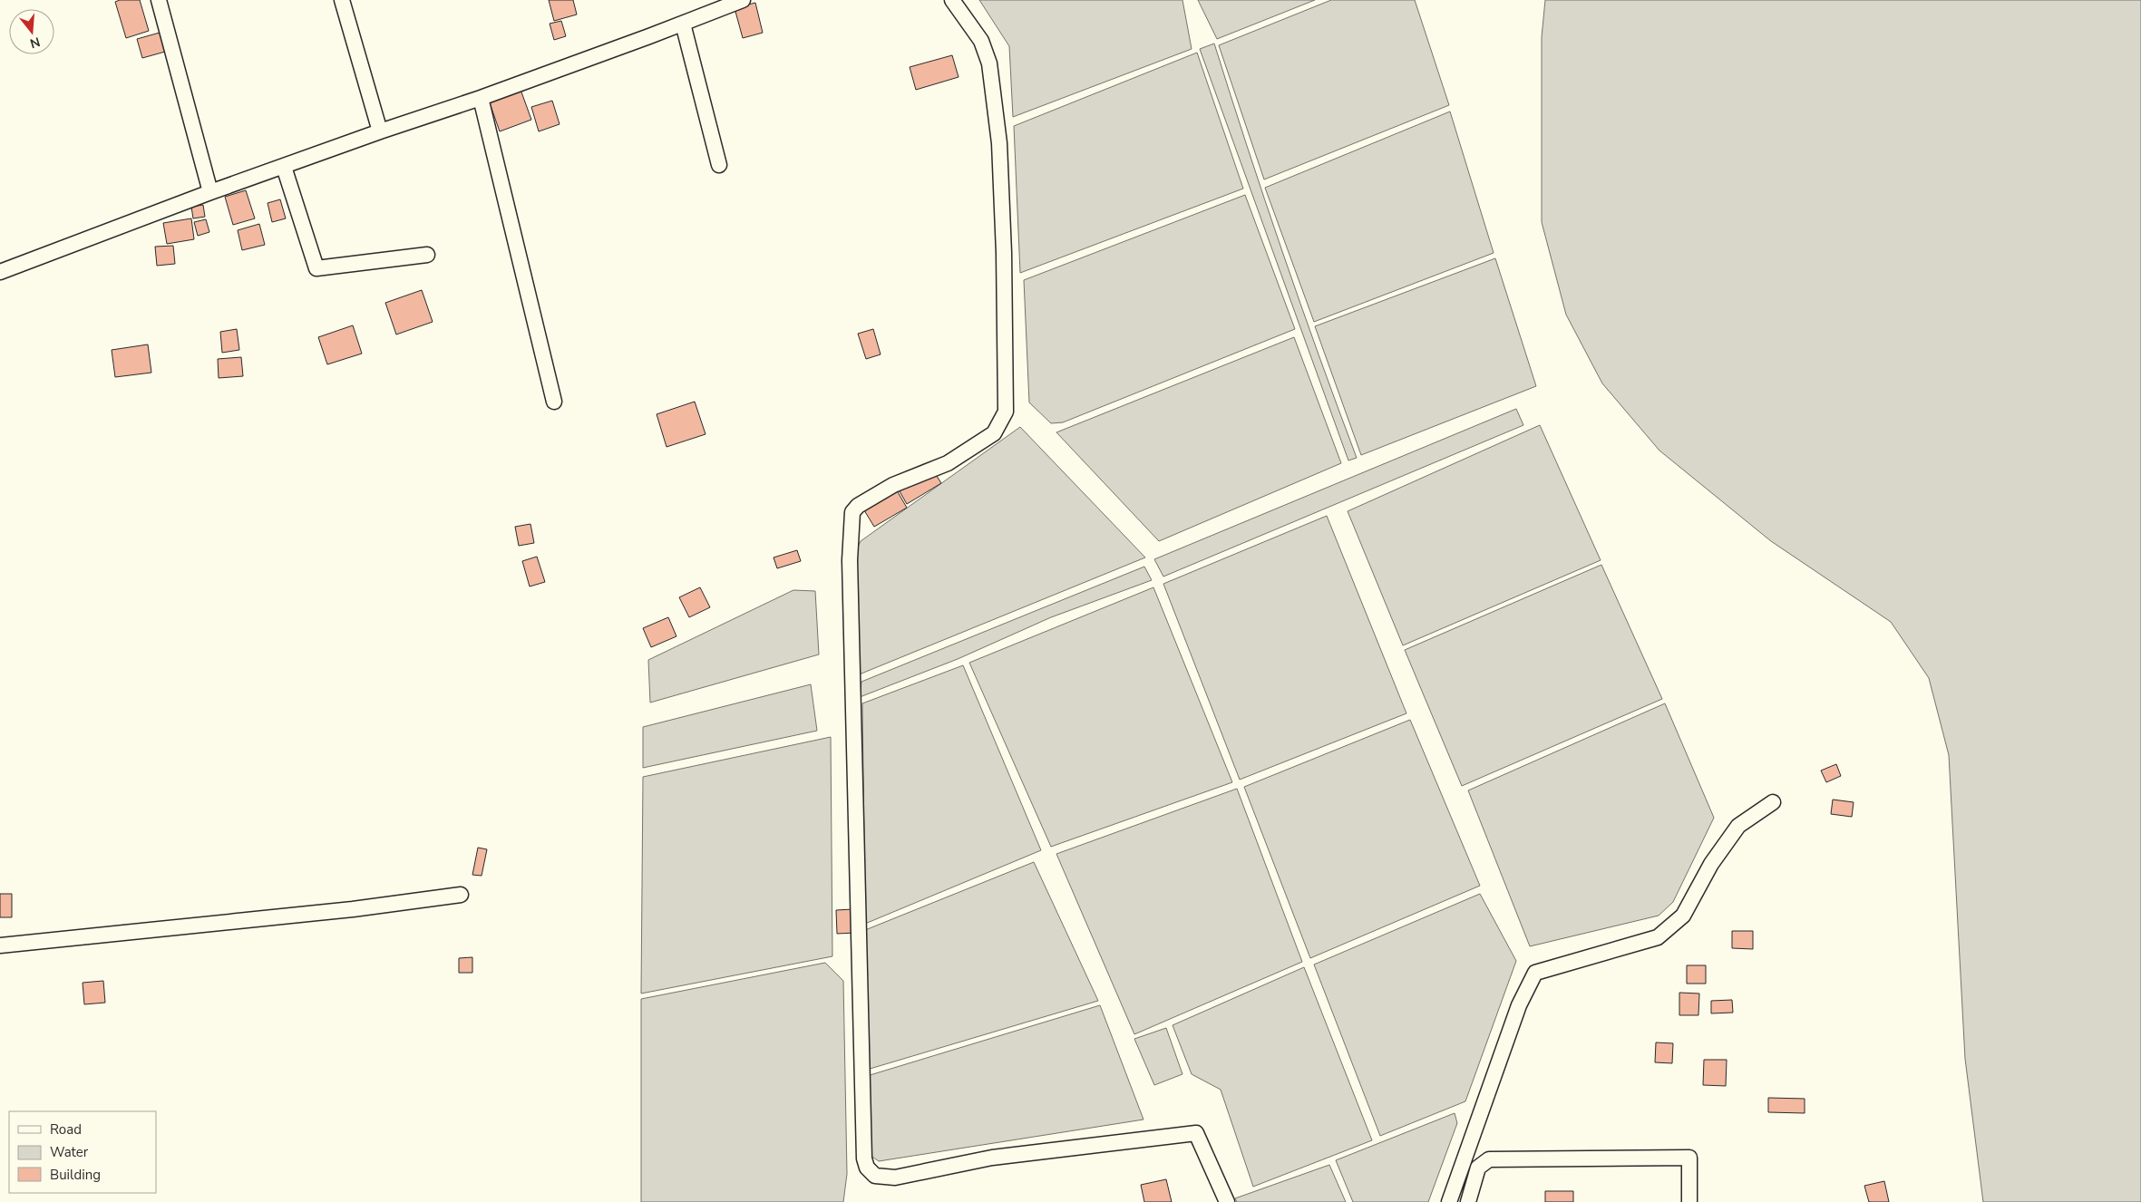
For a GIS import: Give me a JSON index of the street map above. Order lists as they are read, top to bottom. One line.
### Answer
{"legend":["Road","Water","Building"],"north":"bottom"}
